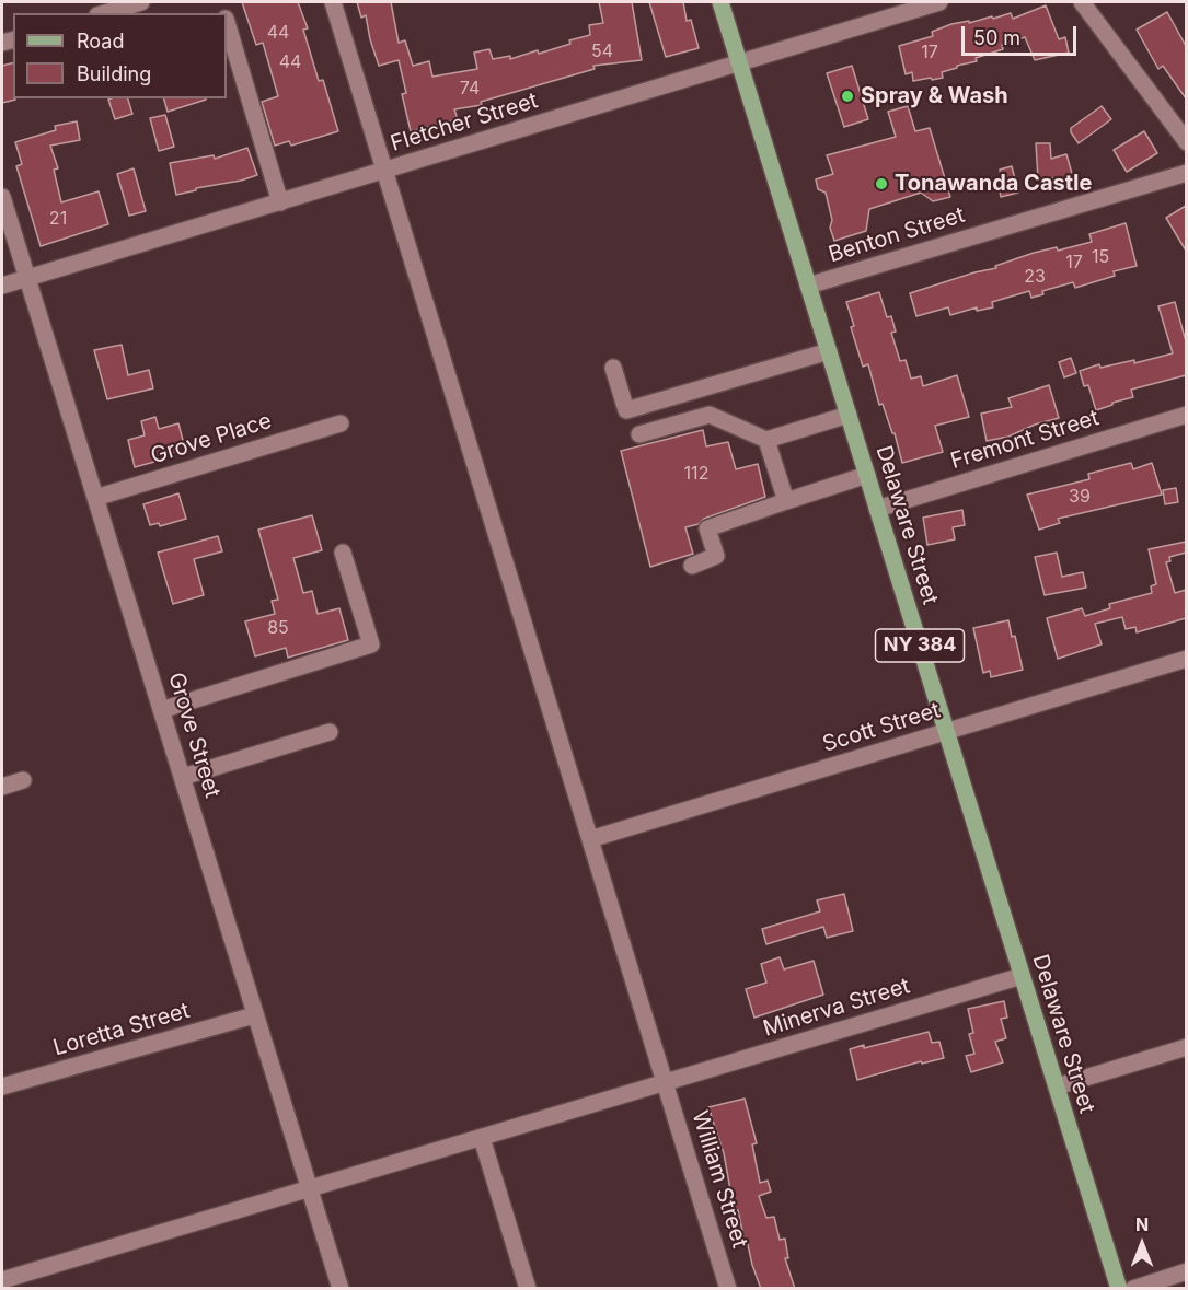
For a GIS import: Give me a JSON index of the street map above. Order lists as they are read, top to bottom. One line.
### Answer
{"streets":{"main road":["Delaware Street","NY 384"],"street":["Fletcher Street","Benton Street","Grove Place","Fremont Street","Scott Street","Grove Street","Minerva Street","Loretta Street","William Street"]},"crossings":[["Fletcher Street","Delaware Street"],["Fletcher Street","Grove Street"],["Fletcher Street","William Street"],["Benton Street","Delaware Street"],["Grove Place","Grove Street"],["Fremont Street","Delaware Street"],["Delaware Street","Scott Street"],["Delaware Street","Minerva Street"],["Scott Street","William Street"],["Grove Street","Minerva Street"],["Grove Street","Loretta Street"],["Minerva Street","William Street"]],"places":["Spray & Wash","Tonawanda Castle"],"house_numbers":["44","54","17","44","74","21","15","17","23","112","39","85"],"legend":["Road","Building"],"scale_bar":"50 m","north":"top"}
